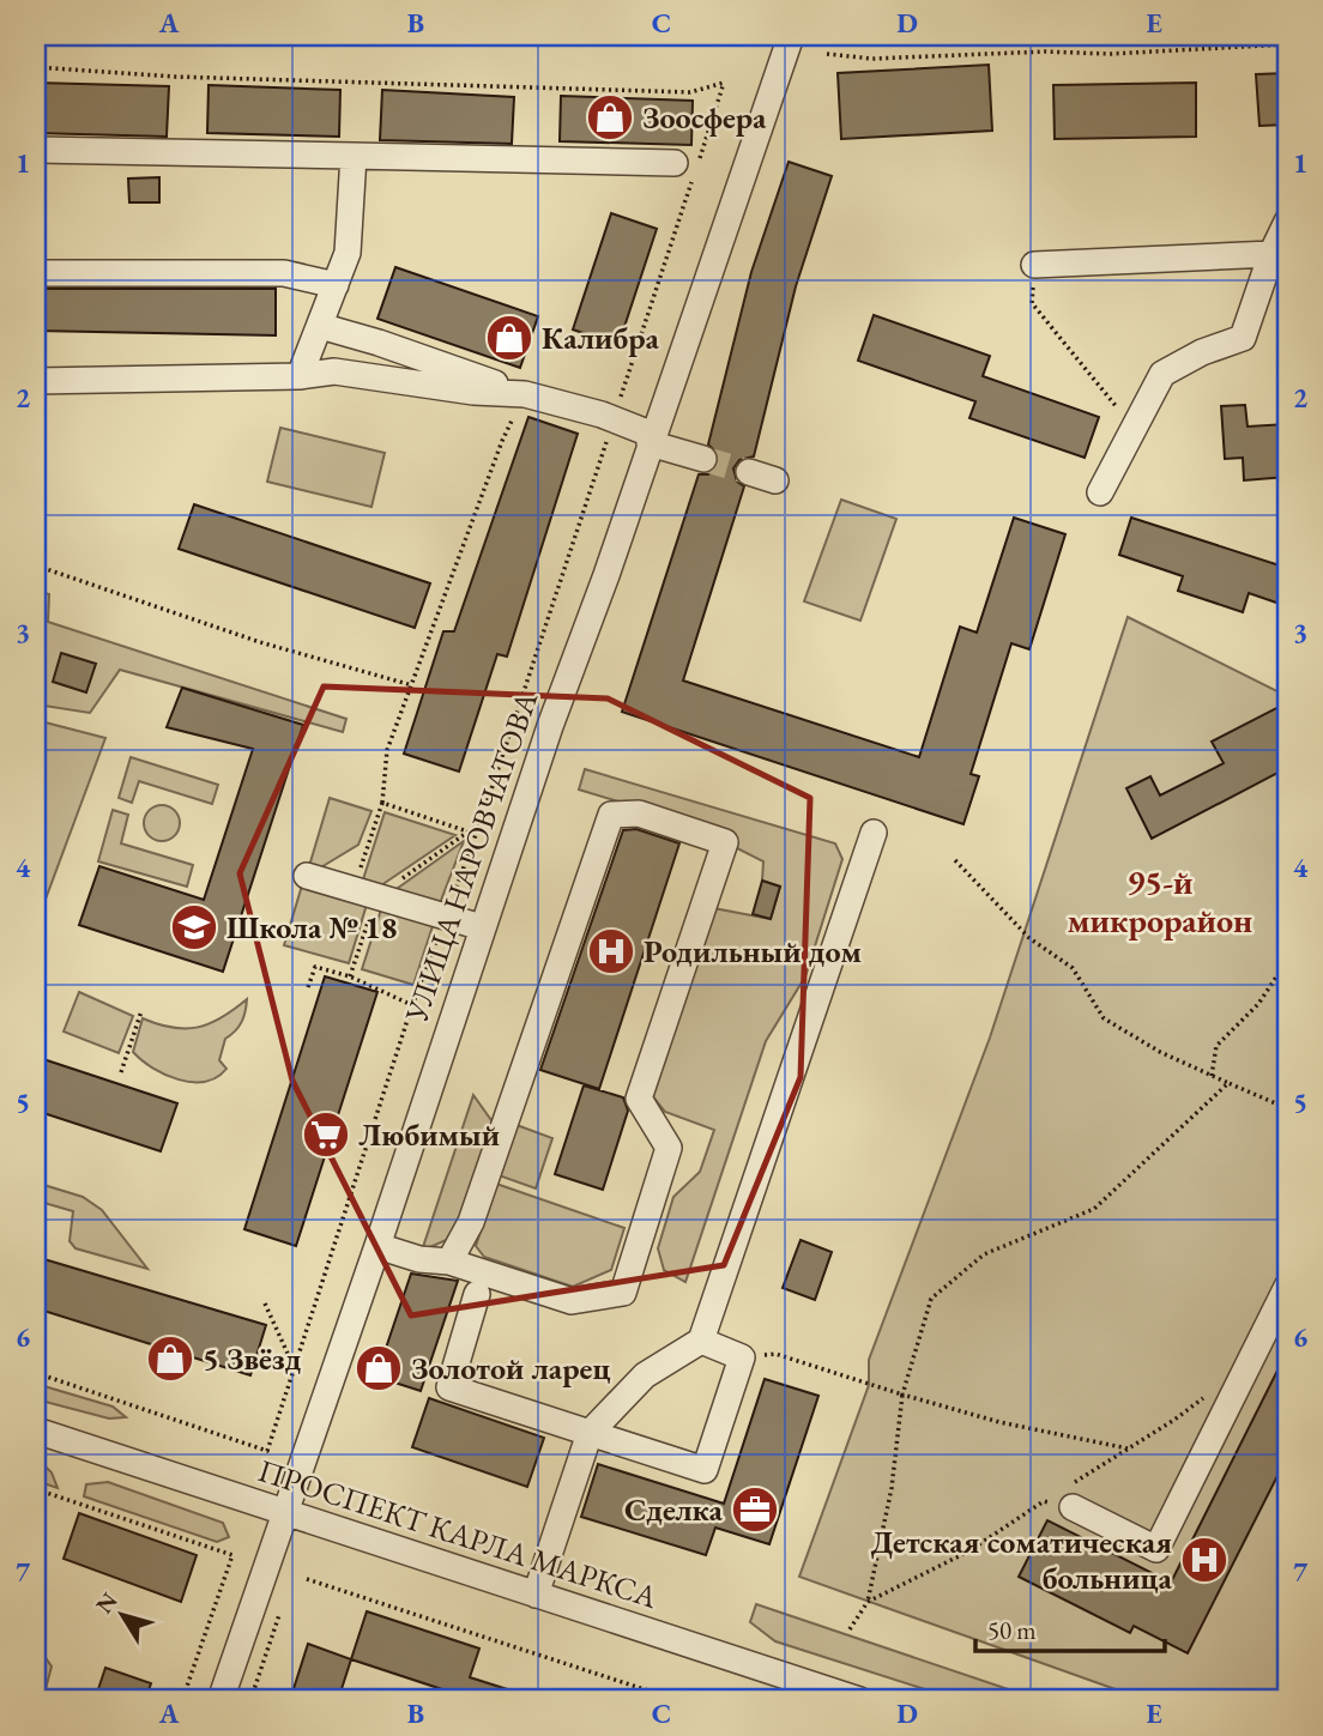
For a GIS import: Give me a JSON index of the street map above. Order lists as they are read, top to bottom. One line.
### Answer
{"streets":{"street":["УЛИЦА НАРОВЧАТОВА","ПРОСПЕКТ КАРЛА МАРКСА"]},"crossings":[["УЛИЦА НАРОВЧАТОВА","ПРОСПЕКТ КАРЛА МАРКСА"]],"districts":["95-й микрорайон"],"places":{"shop":["Зоосфера","Калибра","5 Звёзд","Золотой ларец"],"school or university":["Школа № 18"],"hospital":["Родильный дом","Детская соматическая больница"],"supermarket":["Любимый"],"office":["Сделка"]},"scale_bar":"50 m","north":"top left","grid":{"columns":["A","B","C","D","E"],"rows":["1","2","3","4","5","6","7"]}}
